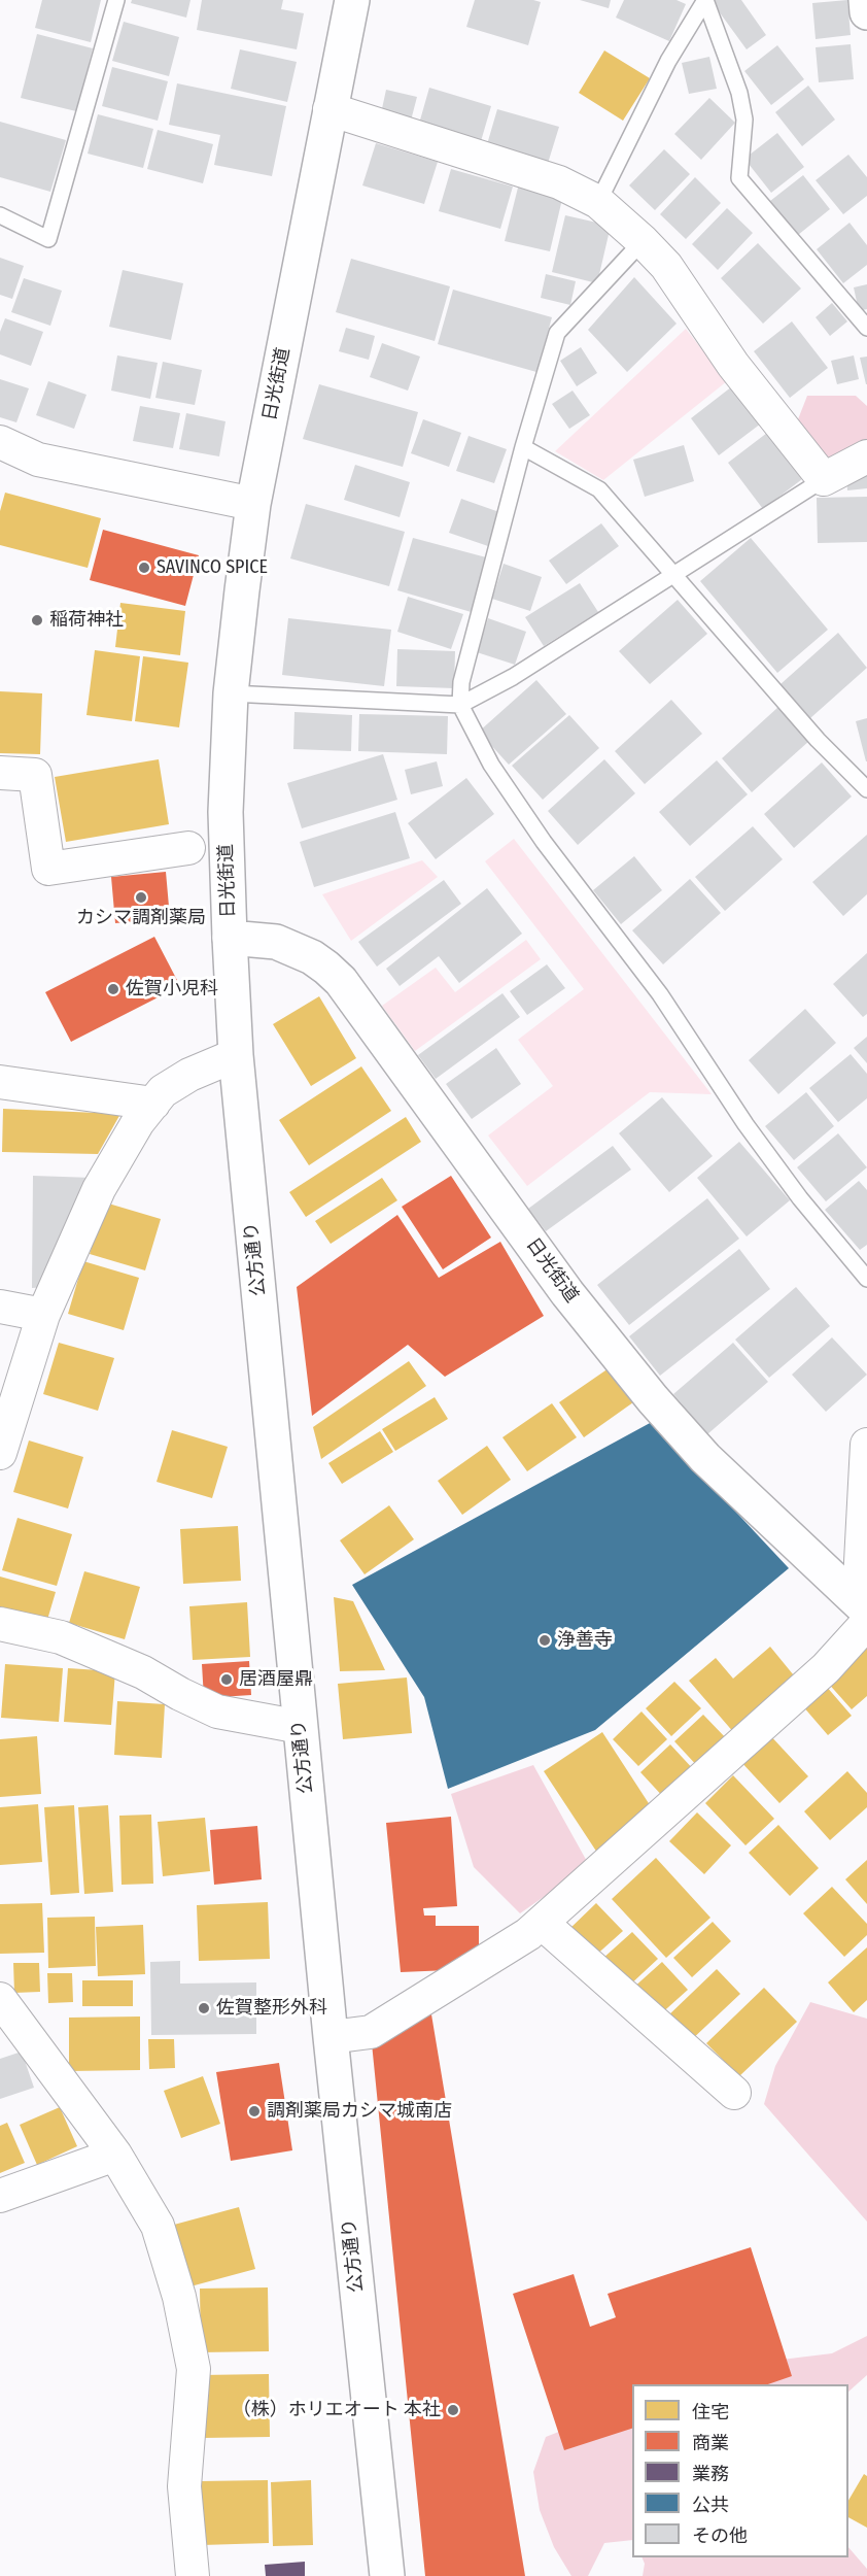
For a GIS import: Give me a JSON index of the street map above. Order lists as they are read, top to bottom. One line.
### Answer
{"streets":{"main road":["日光街道","公方通り"]},"crossings":[["日光街道","公方通り"]],"places":["SAVINCO SPICE","稲荷神社","カシマ調剤薬局","佐賀小児科","浄善寺","居酒屋鼎","佐賀整形外科","調剤薬局カシマ城南店","（株）ホリエオート 本社"],"legend":["住宅","商業","業務","公共","その他"]}
